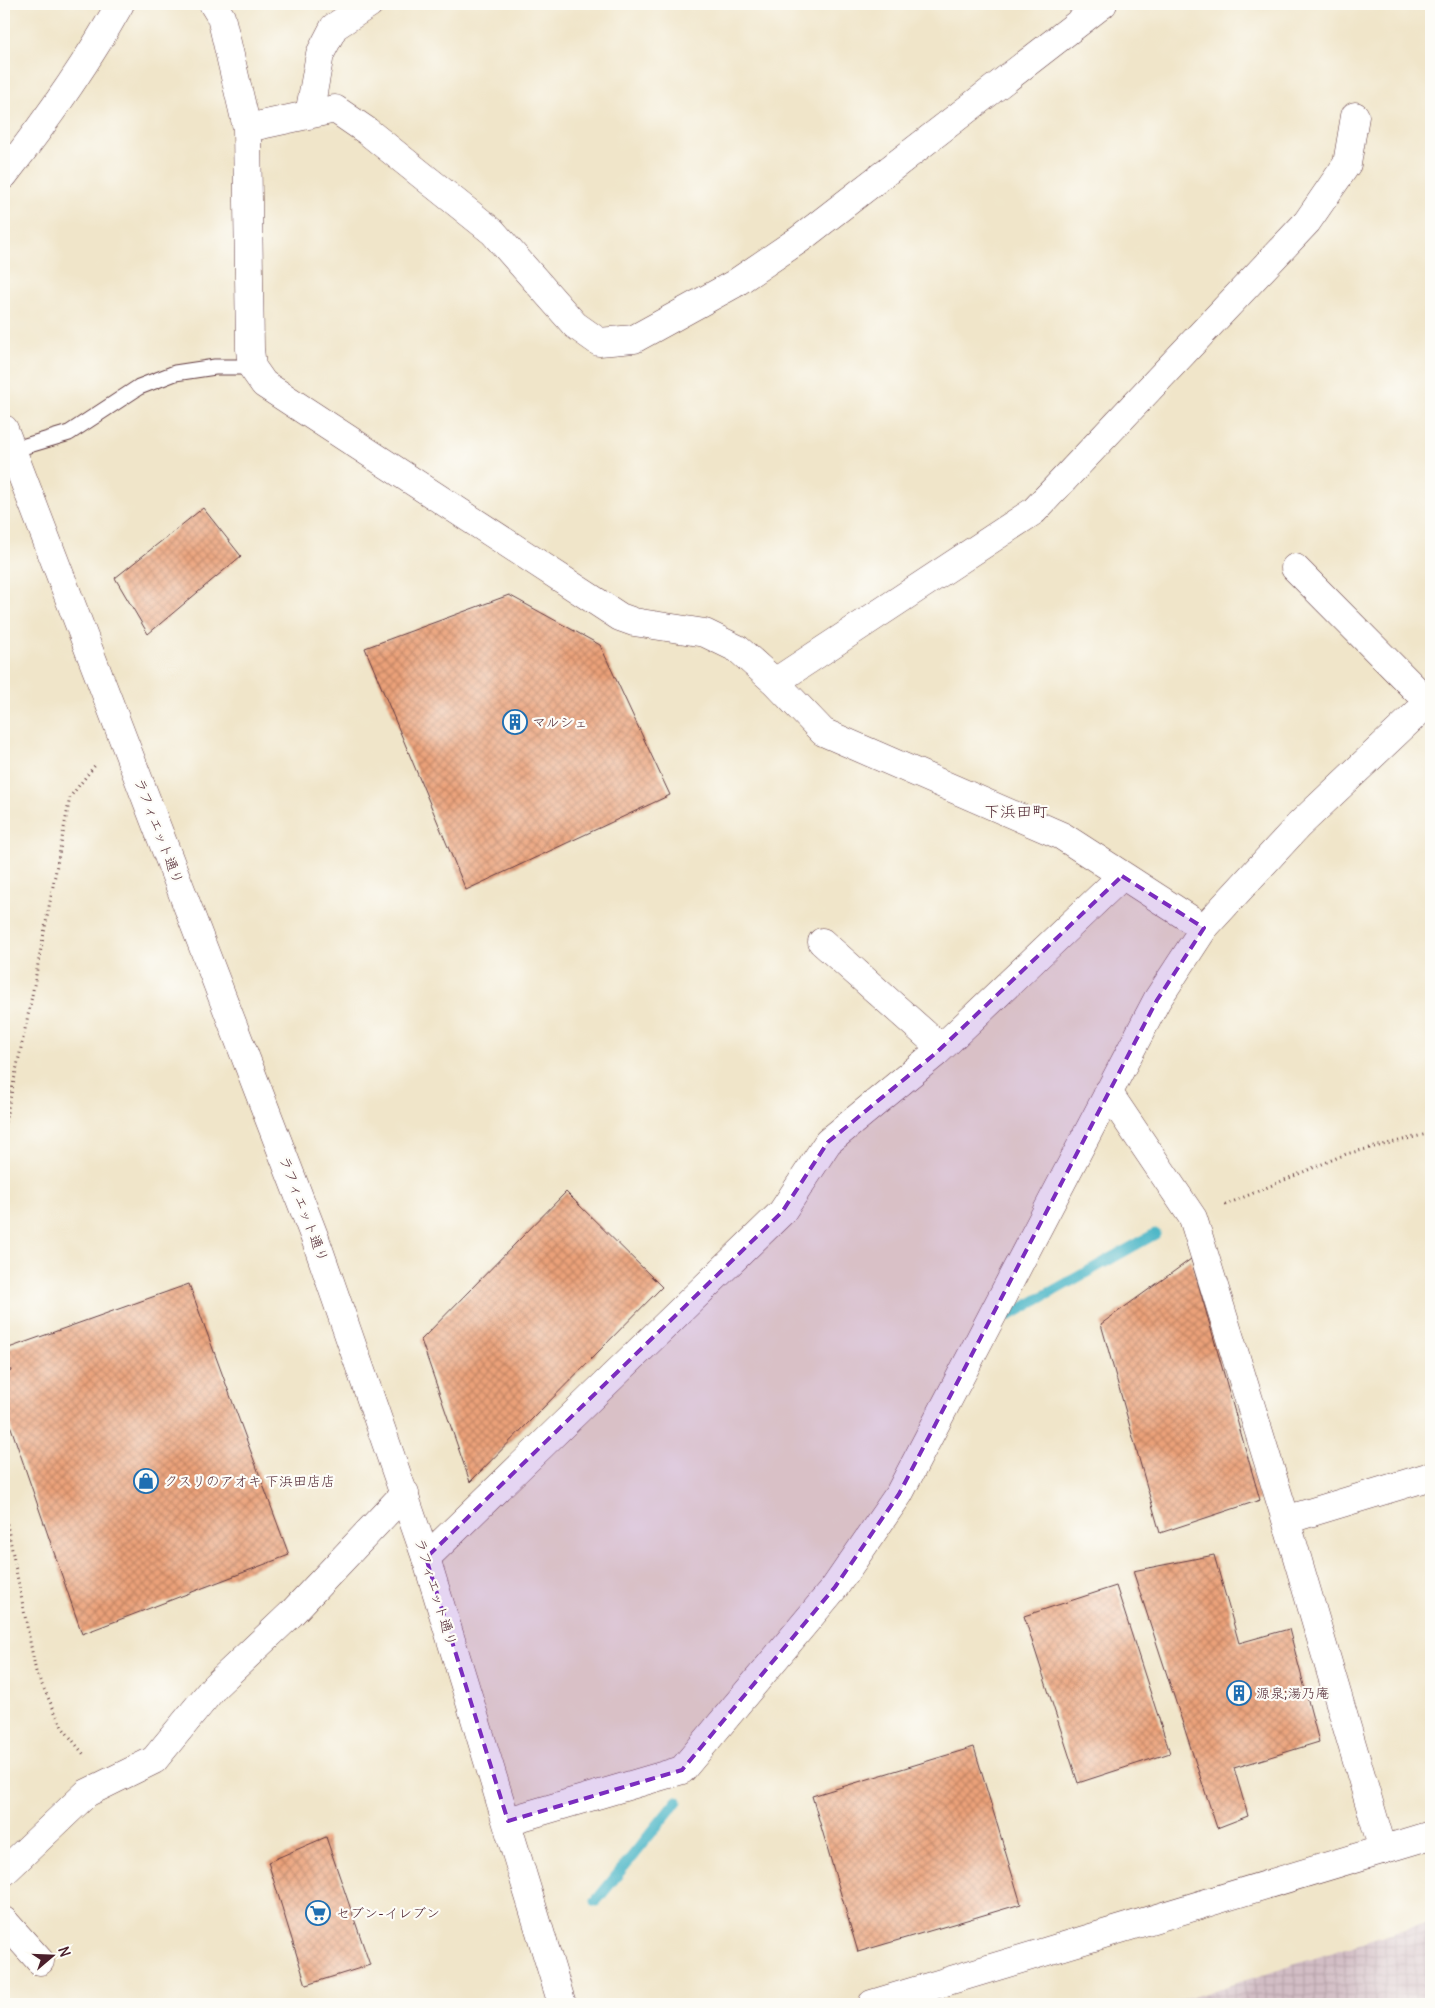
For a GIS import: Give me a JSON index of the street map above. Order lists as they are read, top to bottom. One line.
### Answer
{"streets":{"street":["ラフィエット通り"]},"districts":["下浜田町"],"places":{"building":["マルシェ","源泉;湯乃庵"],"shop":["クスリのアオキ 下浜田店店"],"supermarket":["セブン-イレブン"]},"north":"right"}
